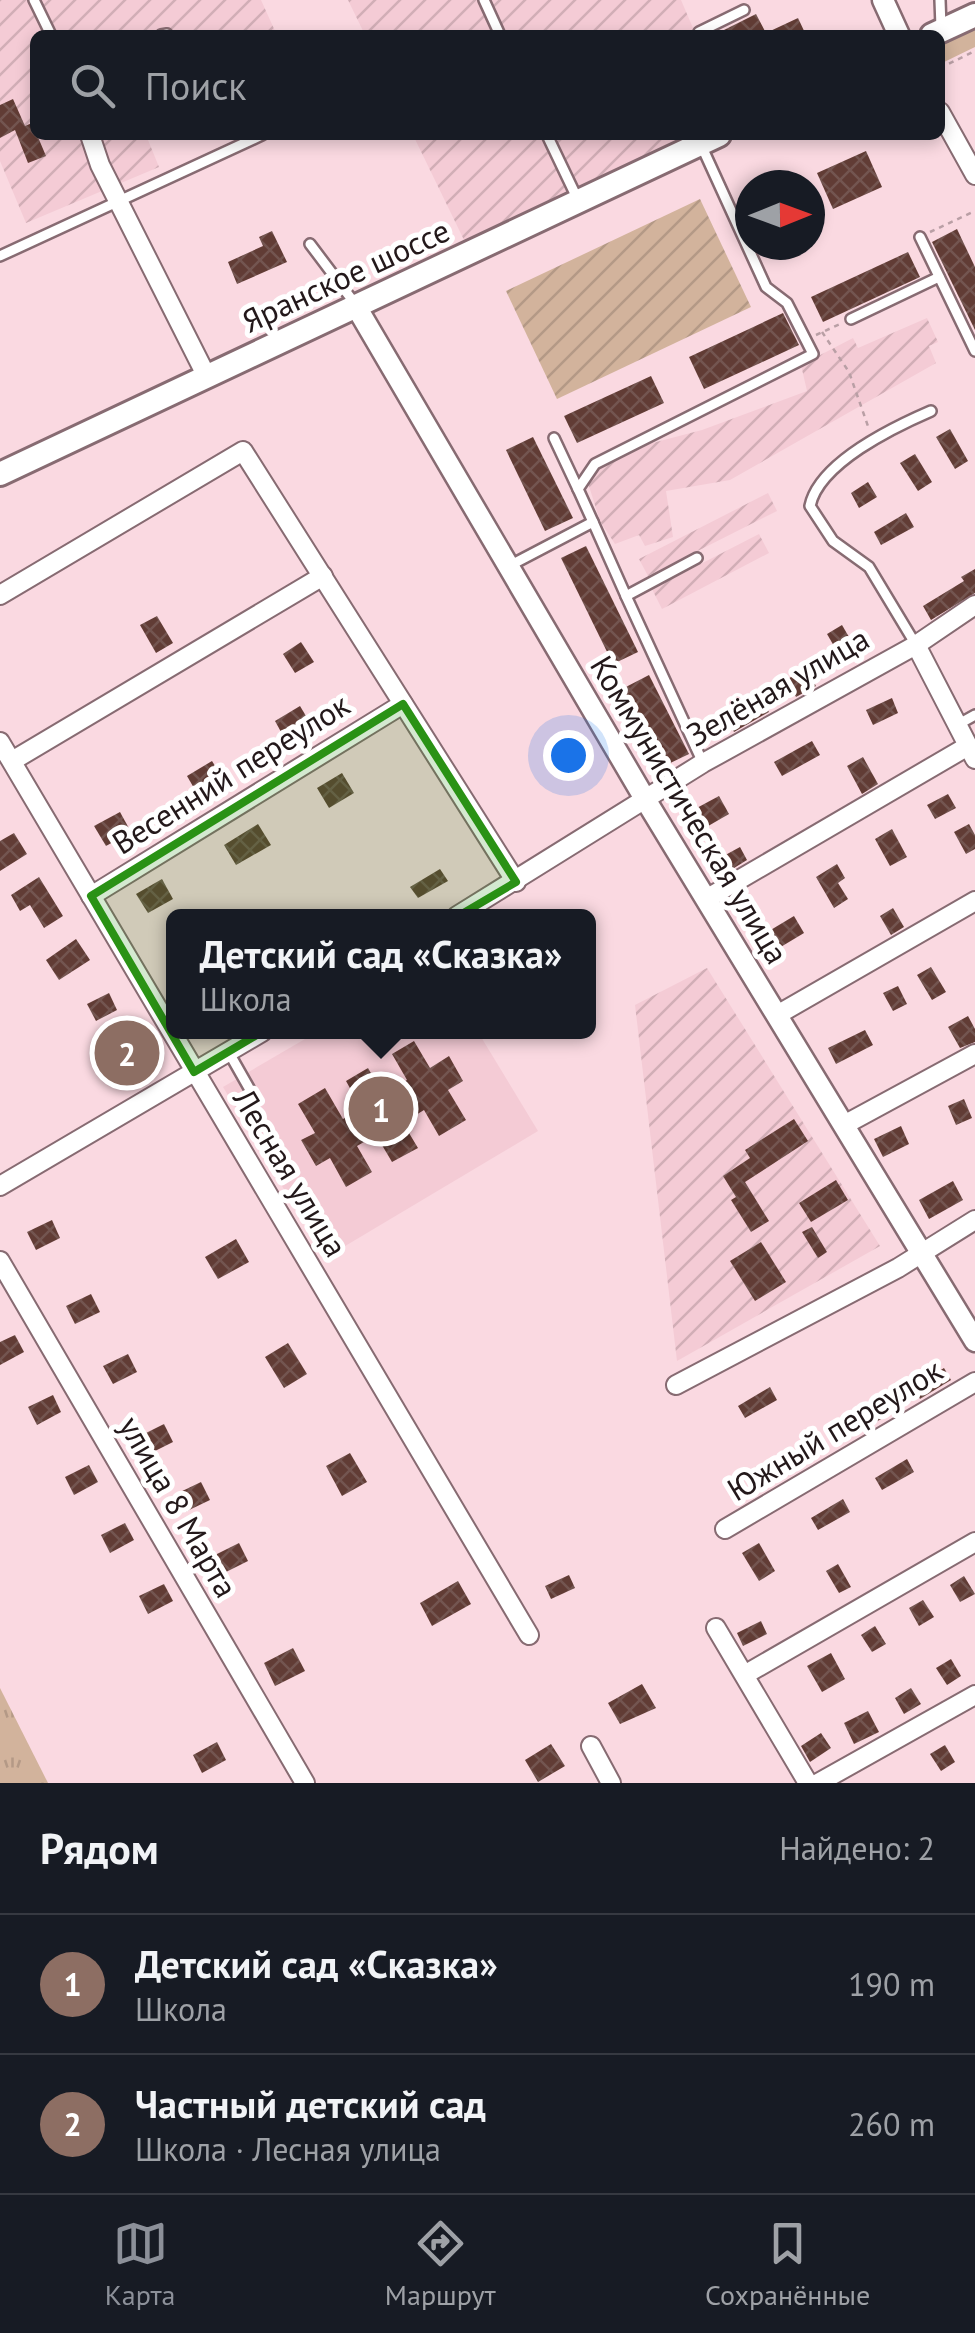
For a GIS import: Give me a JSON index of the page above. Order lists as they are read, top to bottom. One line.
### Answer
{"streets":{"main road":["Яранское шоссе"],"street":["Зелёная улица","Весенний переулок","Коммунистическая улица","Лесная улица","Южный переулок","улица 8 Марта"]},"crossings":[["Яранское шоссе","Коммунистическая улица"],["Зелёная улица","Коммунистическая улица"],["Весенний переулок","Лесная улица"]],"north":"right","page":{"search":"Поиск","popup":["Детский сад «Сказка»","Школа"],"pins":["2","1"],"heading":["Рядом","Найдено: 2"],"list":[{"mark":"1","name":"Детский сад «Сказка»","note":"Школа","value":"190 m"},{"mark":"2","name":"Частный детский сад","note":"Школа · Лесная улица","value":"260 m"}],"nav":["Карта","Маршрут","Сохранённые"]}}
